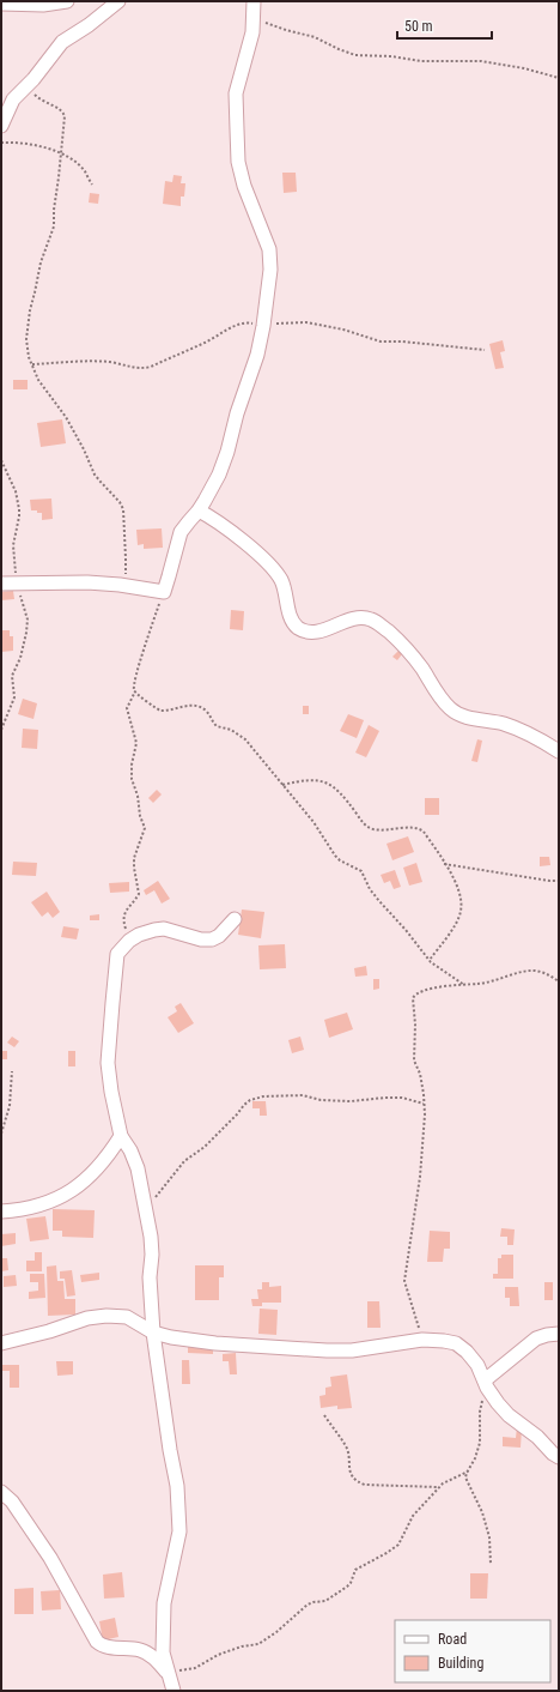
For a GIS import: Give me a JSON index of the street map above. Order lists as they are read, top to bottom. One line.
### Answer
{"legend":["Road","Building"],"scale_bar":"50 m"}
